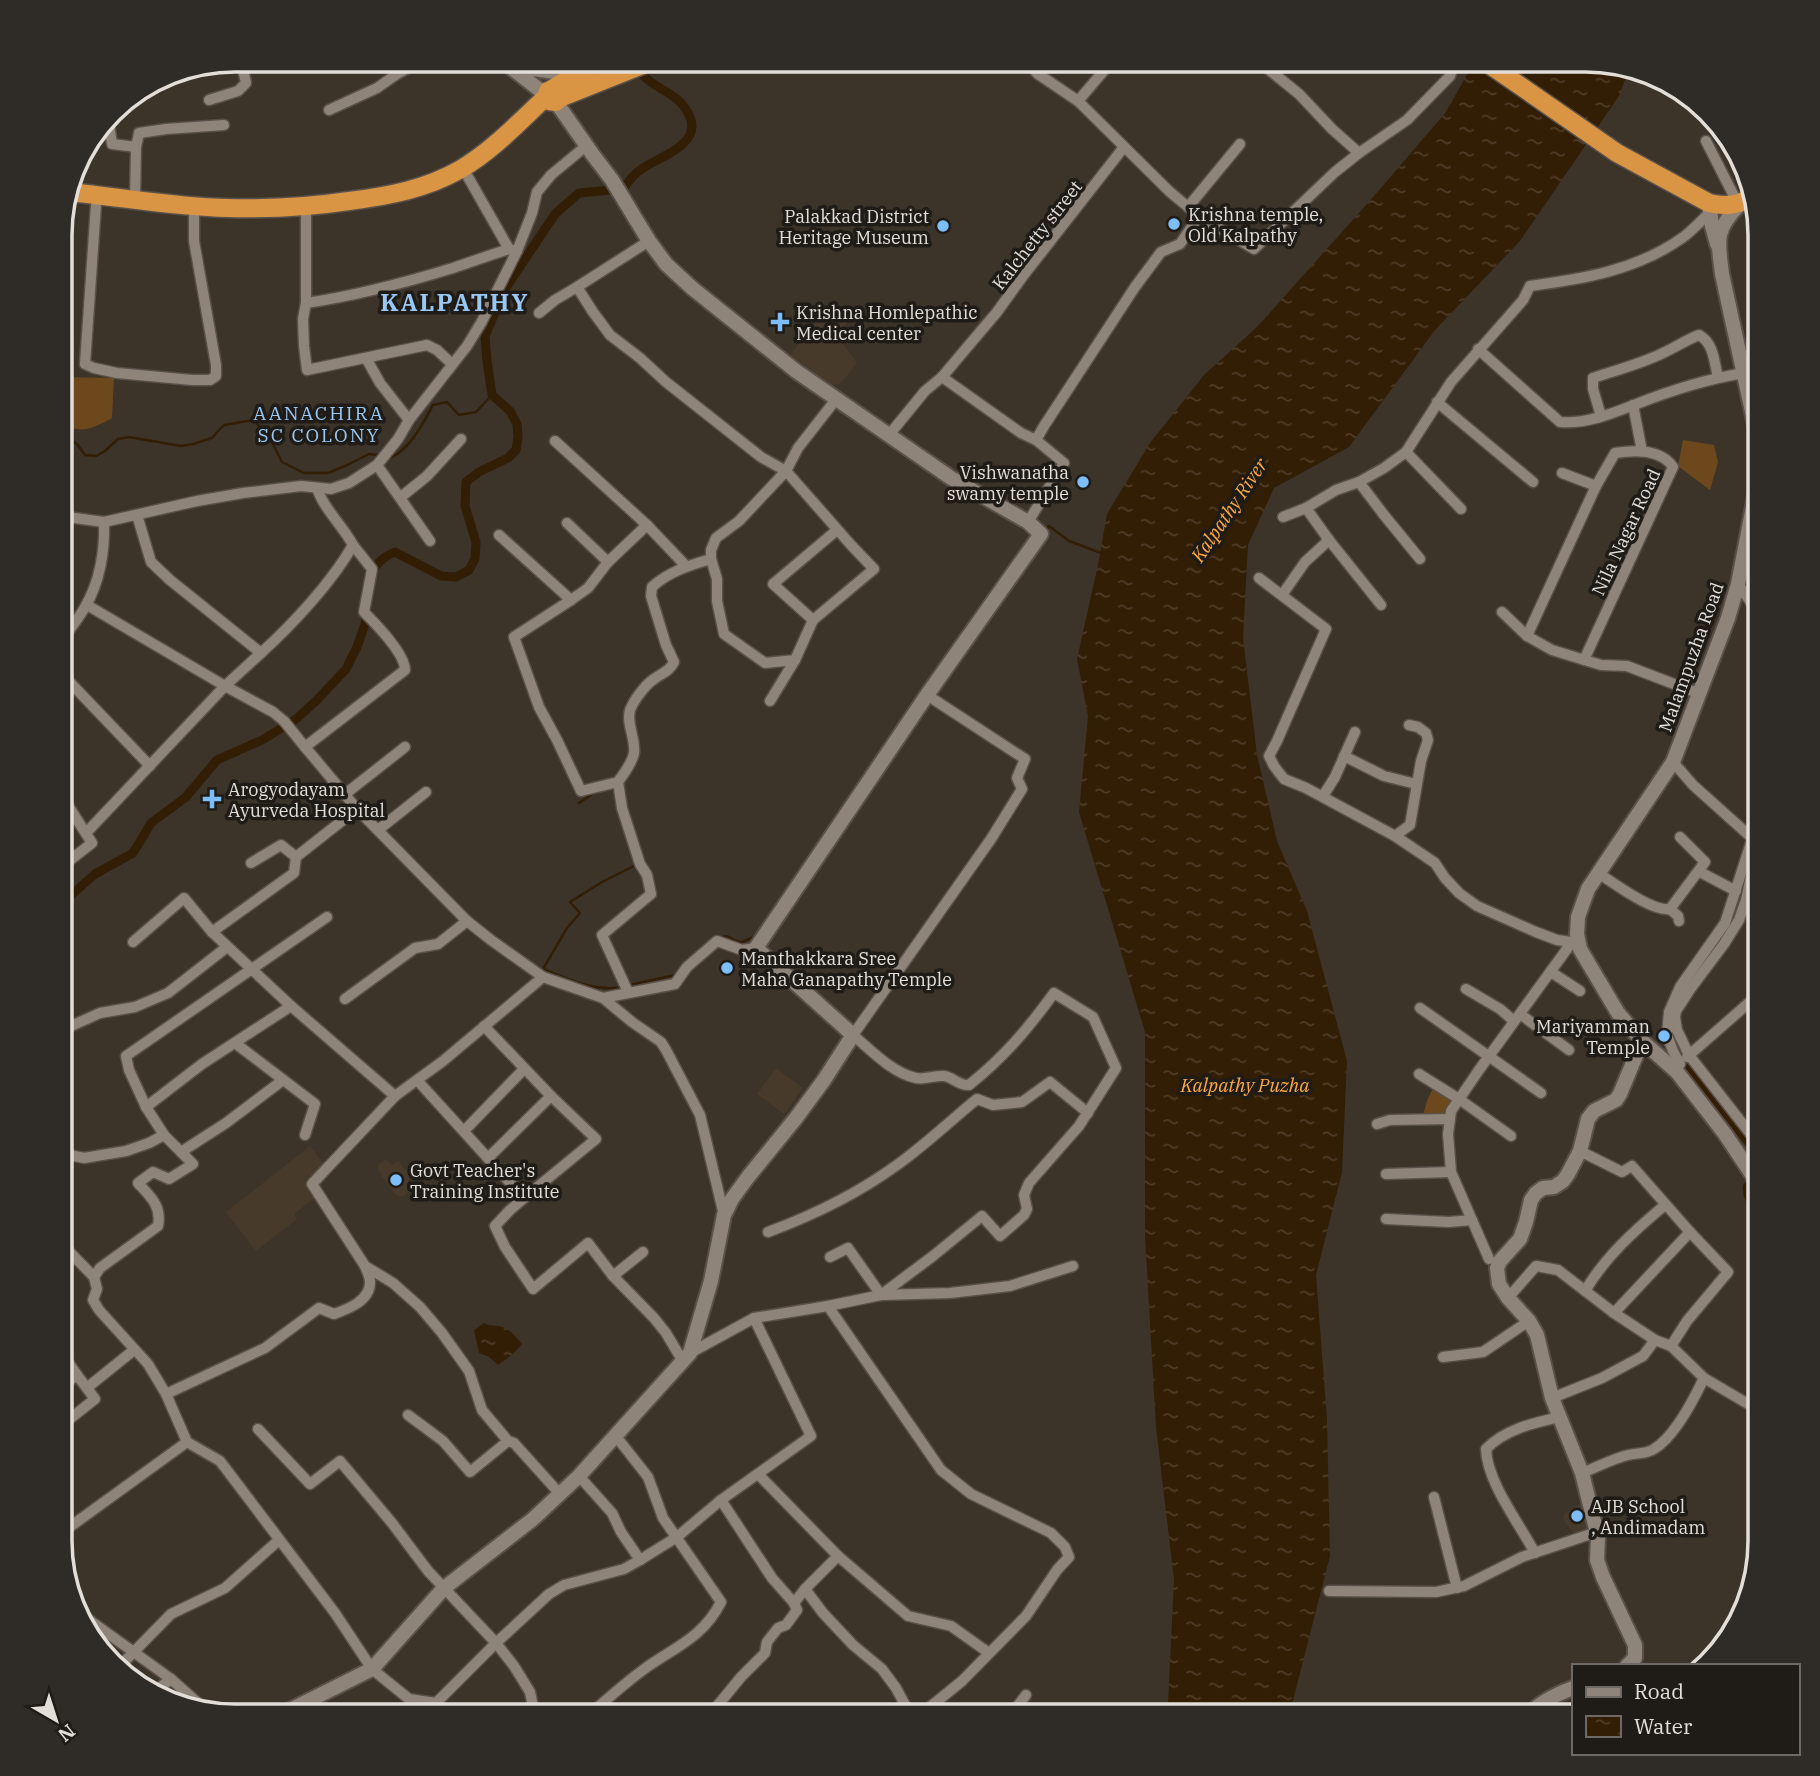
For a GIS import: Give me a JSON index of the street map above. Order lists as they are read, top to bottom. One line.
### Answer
{"streets":{"street":["Kalchetty street","Nila Nagar Road","Malampuzha Road"]},"districts":["KALPATHY","AANACHIRA SC COLONY"],"water":["Kalpathy River","Kalpathy Puzha"],"places":{"other":["Krishna temple, Old Kalpathy","Palakkad District Heritage Museum","Vishwanatha swamy temple","Manthakkara Sree Maha Ganapathy Temple","Mariyamman Temple","Govt Teacher's Training Institute","AJB School , Andimadam"],"health":["Krishna Homlepathic Medical center","Arogyodayam Ayurveda Hospital"]},"legend":["Road","Water"],"north":"bottom right"}
